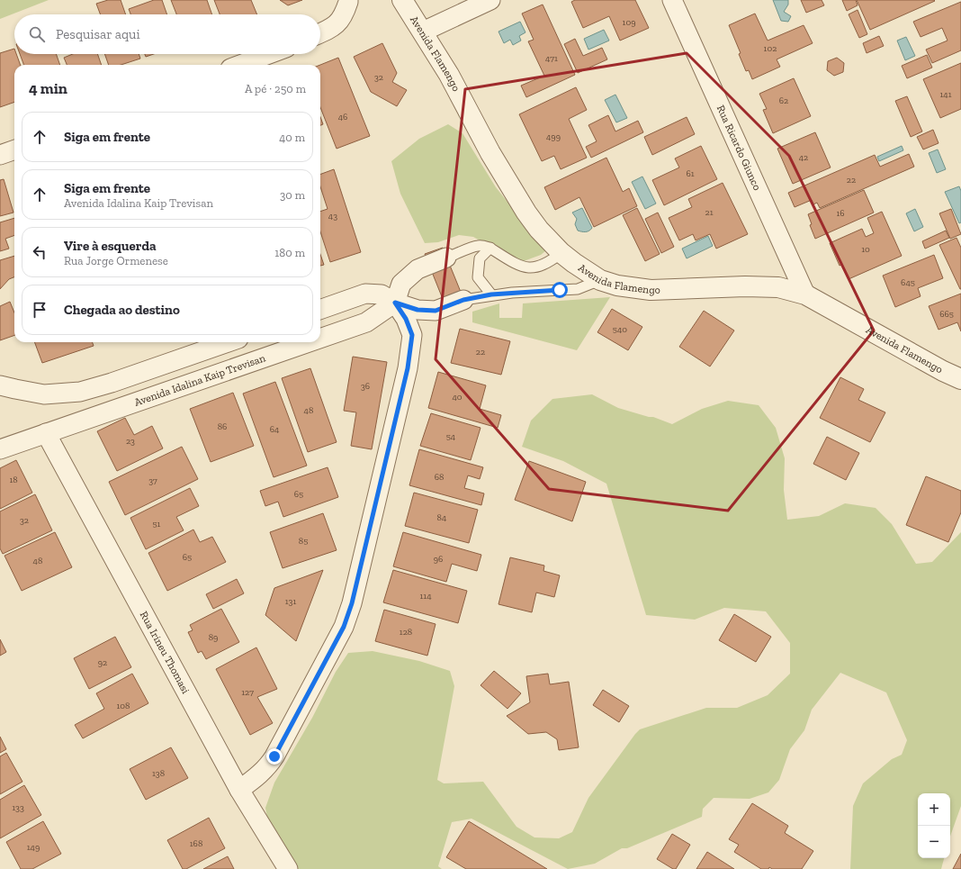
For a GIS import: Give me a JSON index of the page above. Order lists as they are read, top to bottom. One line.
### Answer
{"streets":{"street":["Avenida Flamengo","Rua Ricardo Giunco","Avenida Idalina Kaip Trevisan","Rua Irineu Thomasi"]},"crossings":[["Avenida Flamengo","Rua Ricardo Giunco"],["Avenida Idalina Kaip Trevisan","Rua Irineu Thomasi"]],"house_numbers":["109","102","471","32","141","62","46","499","42","61","22","21","16","43","10","645","665","540","22","36","40","48","86","64","54","23","68","18","37","65","84","32","51","85","65","96","48","114","131","128","89","92","127","108","138","133","168","149"],"page":{"search":"Pesquisar aqui","heading":["4 min","A pé · 250 m"],"list":[["Siga em frente","40 m"],["Siga em frente","Avenida Idalina Kaip Trevisan","30 m"],["Vire à esquerda","Rua Jorge Ormenese","180 m"],"Chegada ao destino"],"map_buttons":["+","−"]}}
